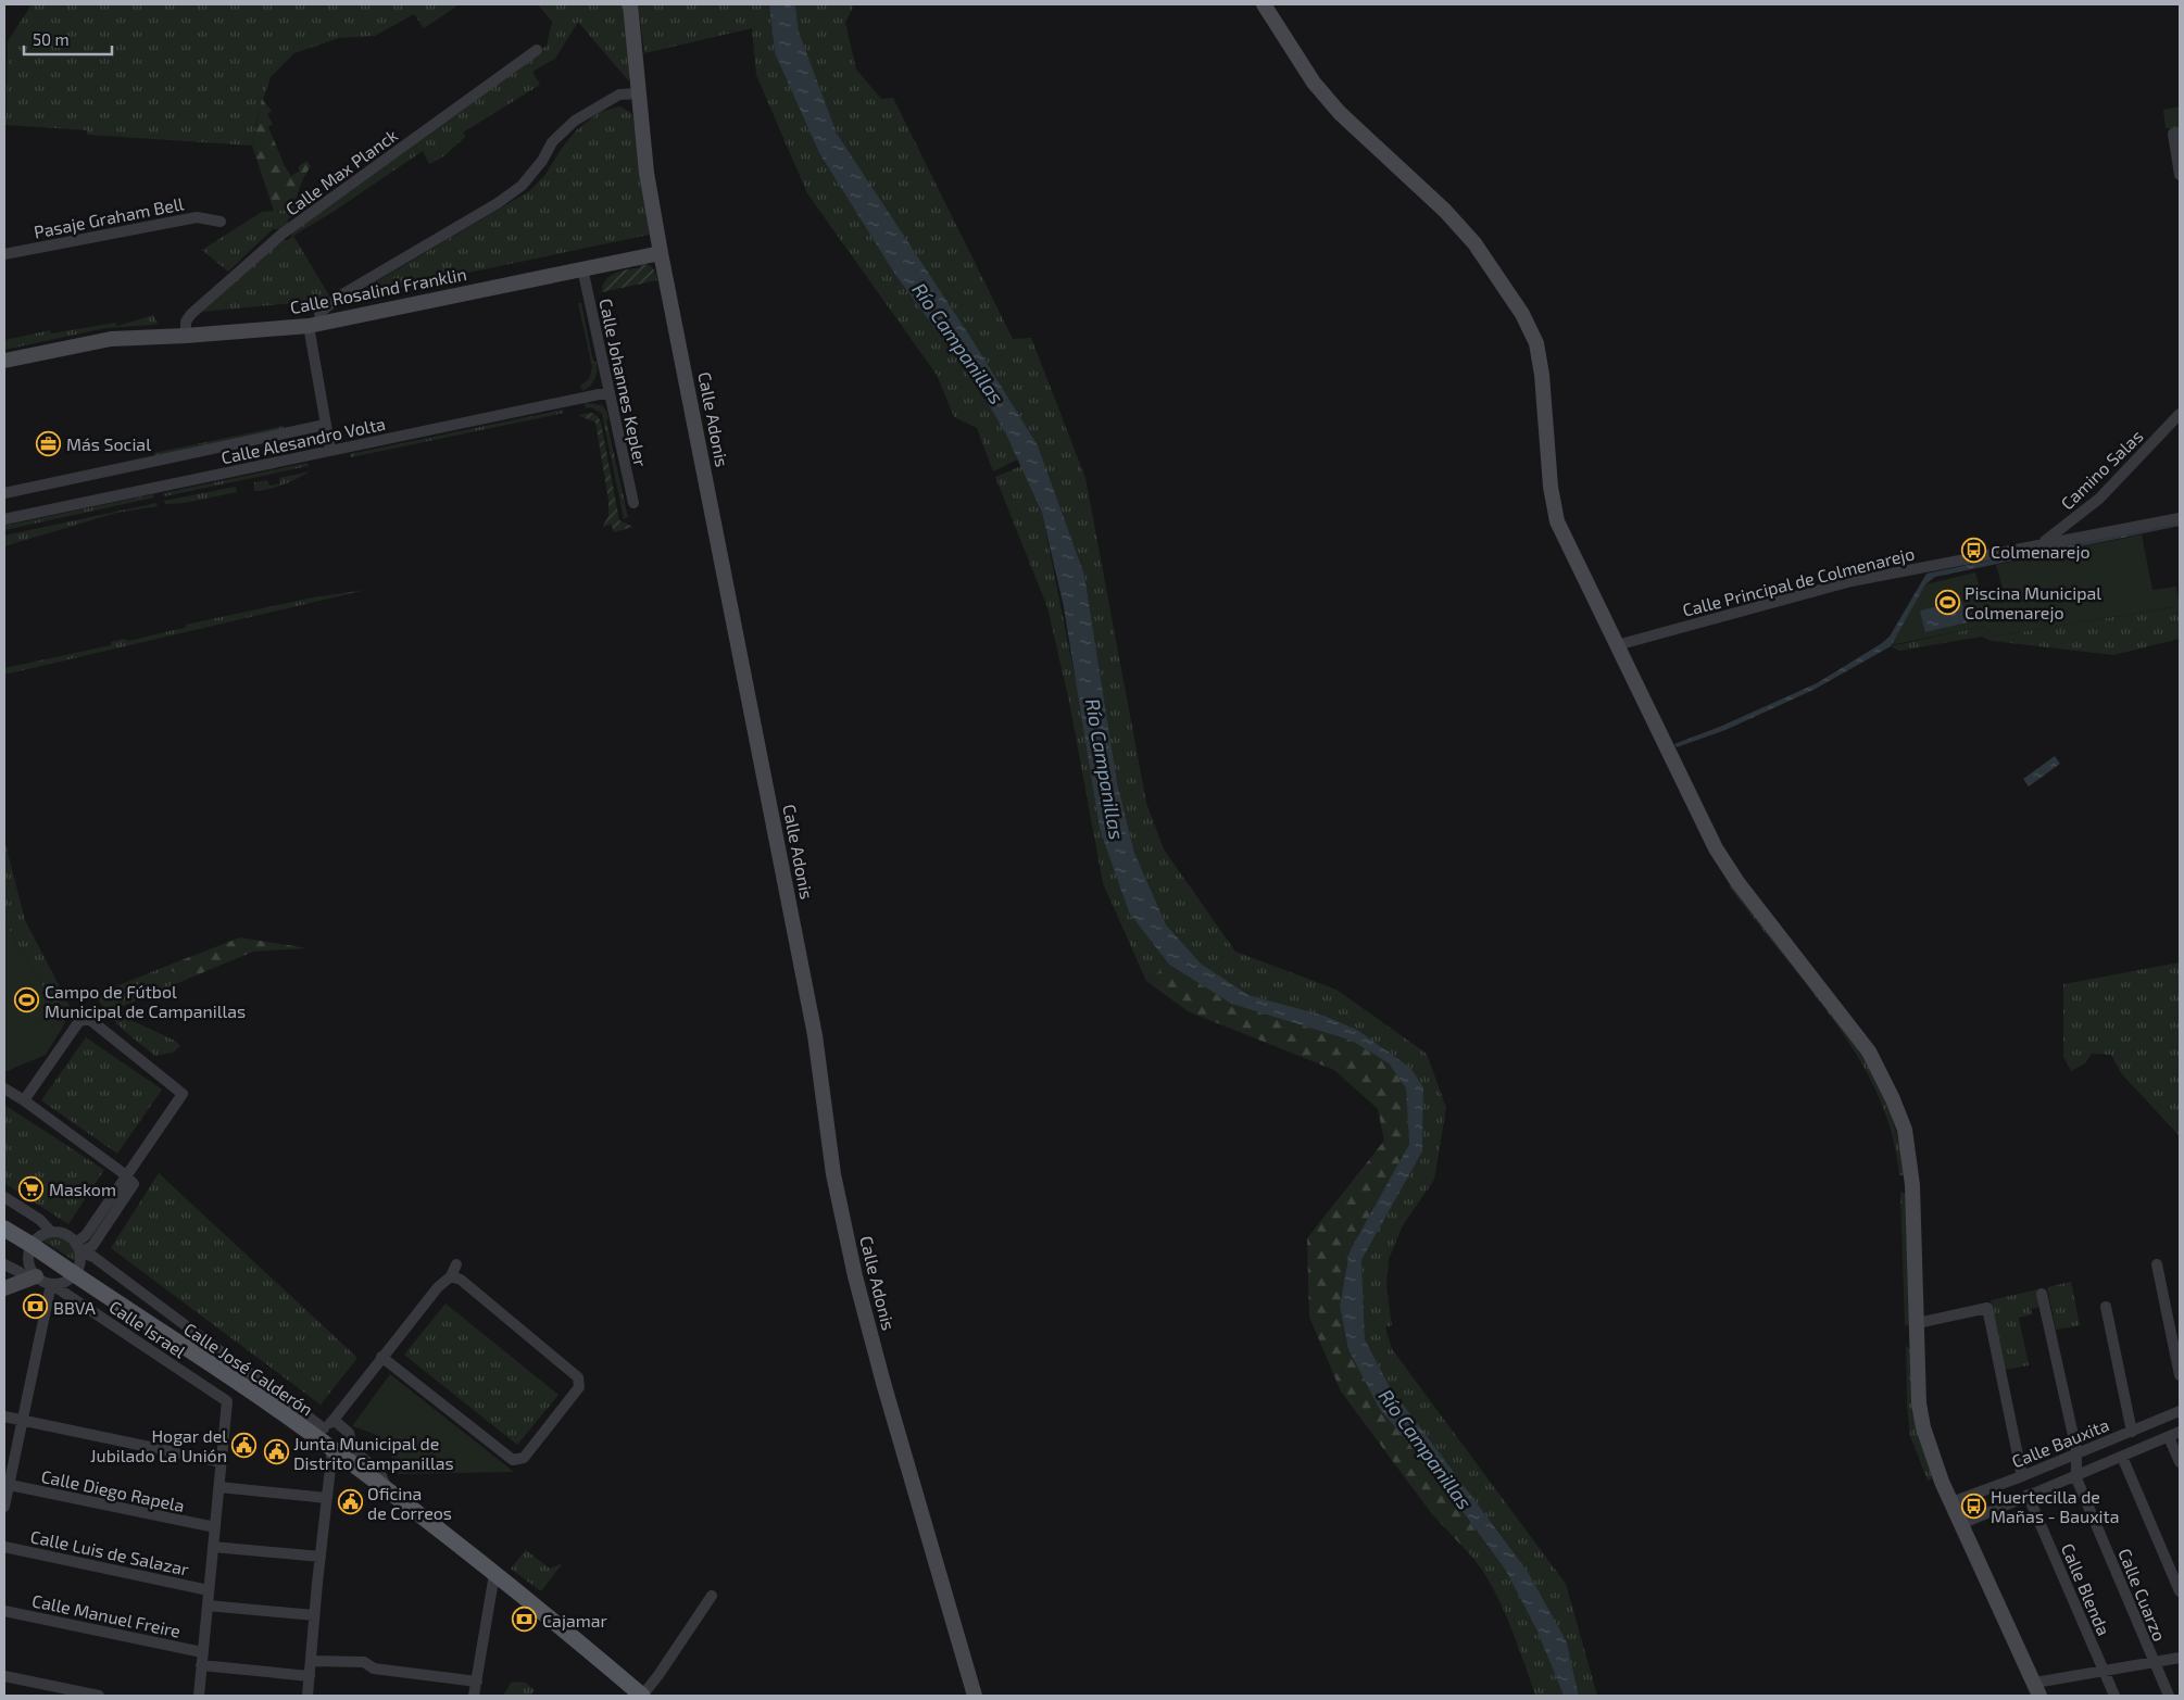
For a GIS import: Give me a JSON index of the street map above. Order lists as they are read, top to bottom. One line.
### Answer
{"streets":{"main road":["Calle José Calderón"],"street":["Calle Max Planck","Pasaje Graham Bell","Calle Rosalind Franklin","Calle Johannes Kepler","Calle Adonis","Calle Alesandro Volta","Camino Salas","Calle Principal de Colmenarejo","Calle Israel","Calle Bauxita","Calle Diego Rapela","Calle Luis de Salazar","Calle Blenda","Calle Cuarzo","Calle Manuel Freire"]},"crossings":[["Calle Max Planck","Calle Rosalind Franklin"],["Calle Rosalind Franklin","Calle Johannes Kepler"],["Calle Rosalind Franklin","Calle Adonis"],["Calle Johannes Kepler","Calle Alesandro Volta"],["Camino Salas","Calle Principal de Colmenarejo"],["Calle Bauxita","Calle Blenda"],["Calle Bauxita","Calle Cuarzo"]],"water":["Río Campanillas"],"places":{"office":["Más Social"],"bus stop":["Colmenarejo","Huertecilla de Mañas - Bauxita"],"sports":["Piscina Municipal Colmenarejo","Campo de Fútbol Municipal de Campanillas"],"supermarket":["Maskom"],"bank":["BBVA","Cajamar"],"public building":["Hogar del Jubilado La Unión","Junta Municipal de Distrito Campanillas","Oficina de Correos"]},"scale_bar":"50 m"}
